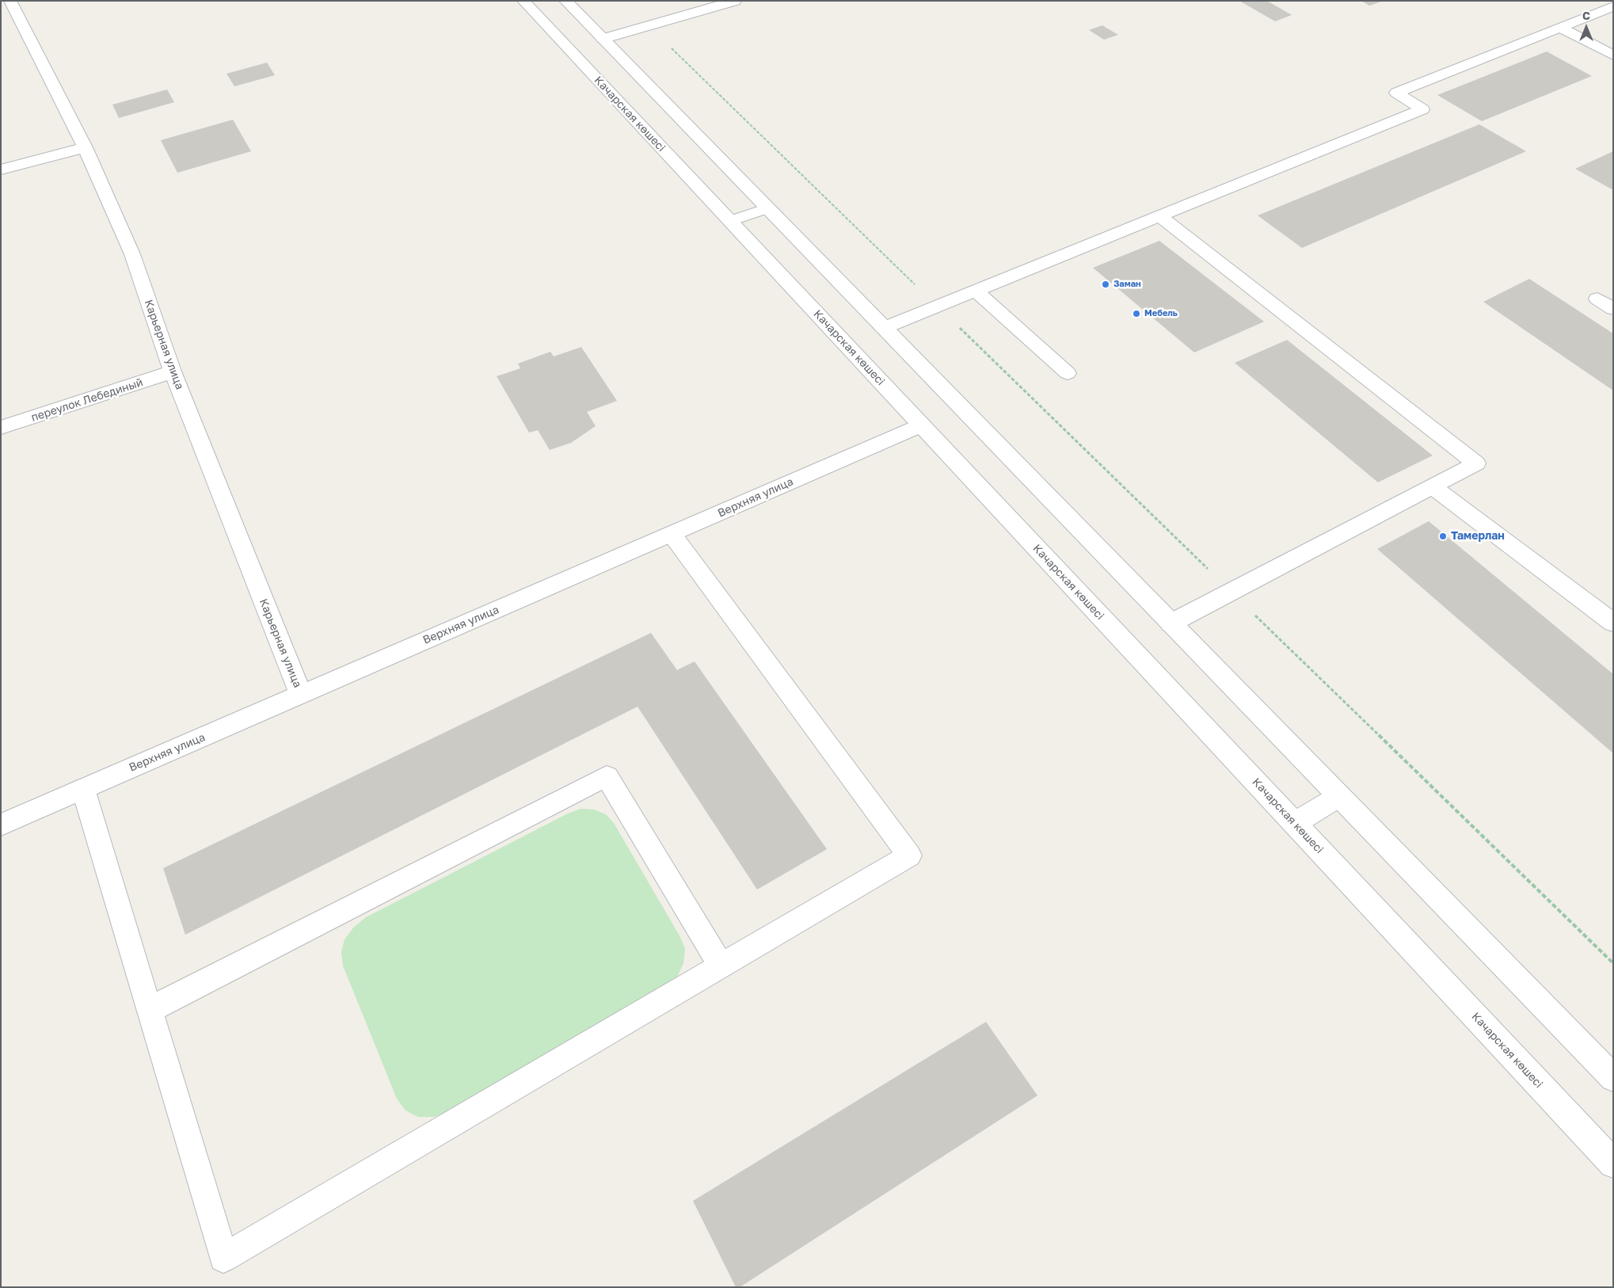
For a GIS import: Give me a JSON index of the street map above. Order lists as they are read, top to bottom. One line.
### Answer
{"streets":{"main road":["Качарская көшесі","Карьерная улица","переулок Лебединый","Верхняя улица"]},"crossings":[["Качарская көшесі","Верхняя улица"],["Карьерная улица","переулок Лебединый"],["Карьерная улица","Верхняя улица"]],"places":["Заман","Мебель","Тамерлан"],"north":"top"}
